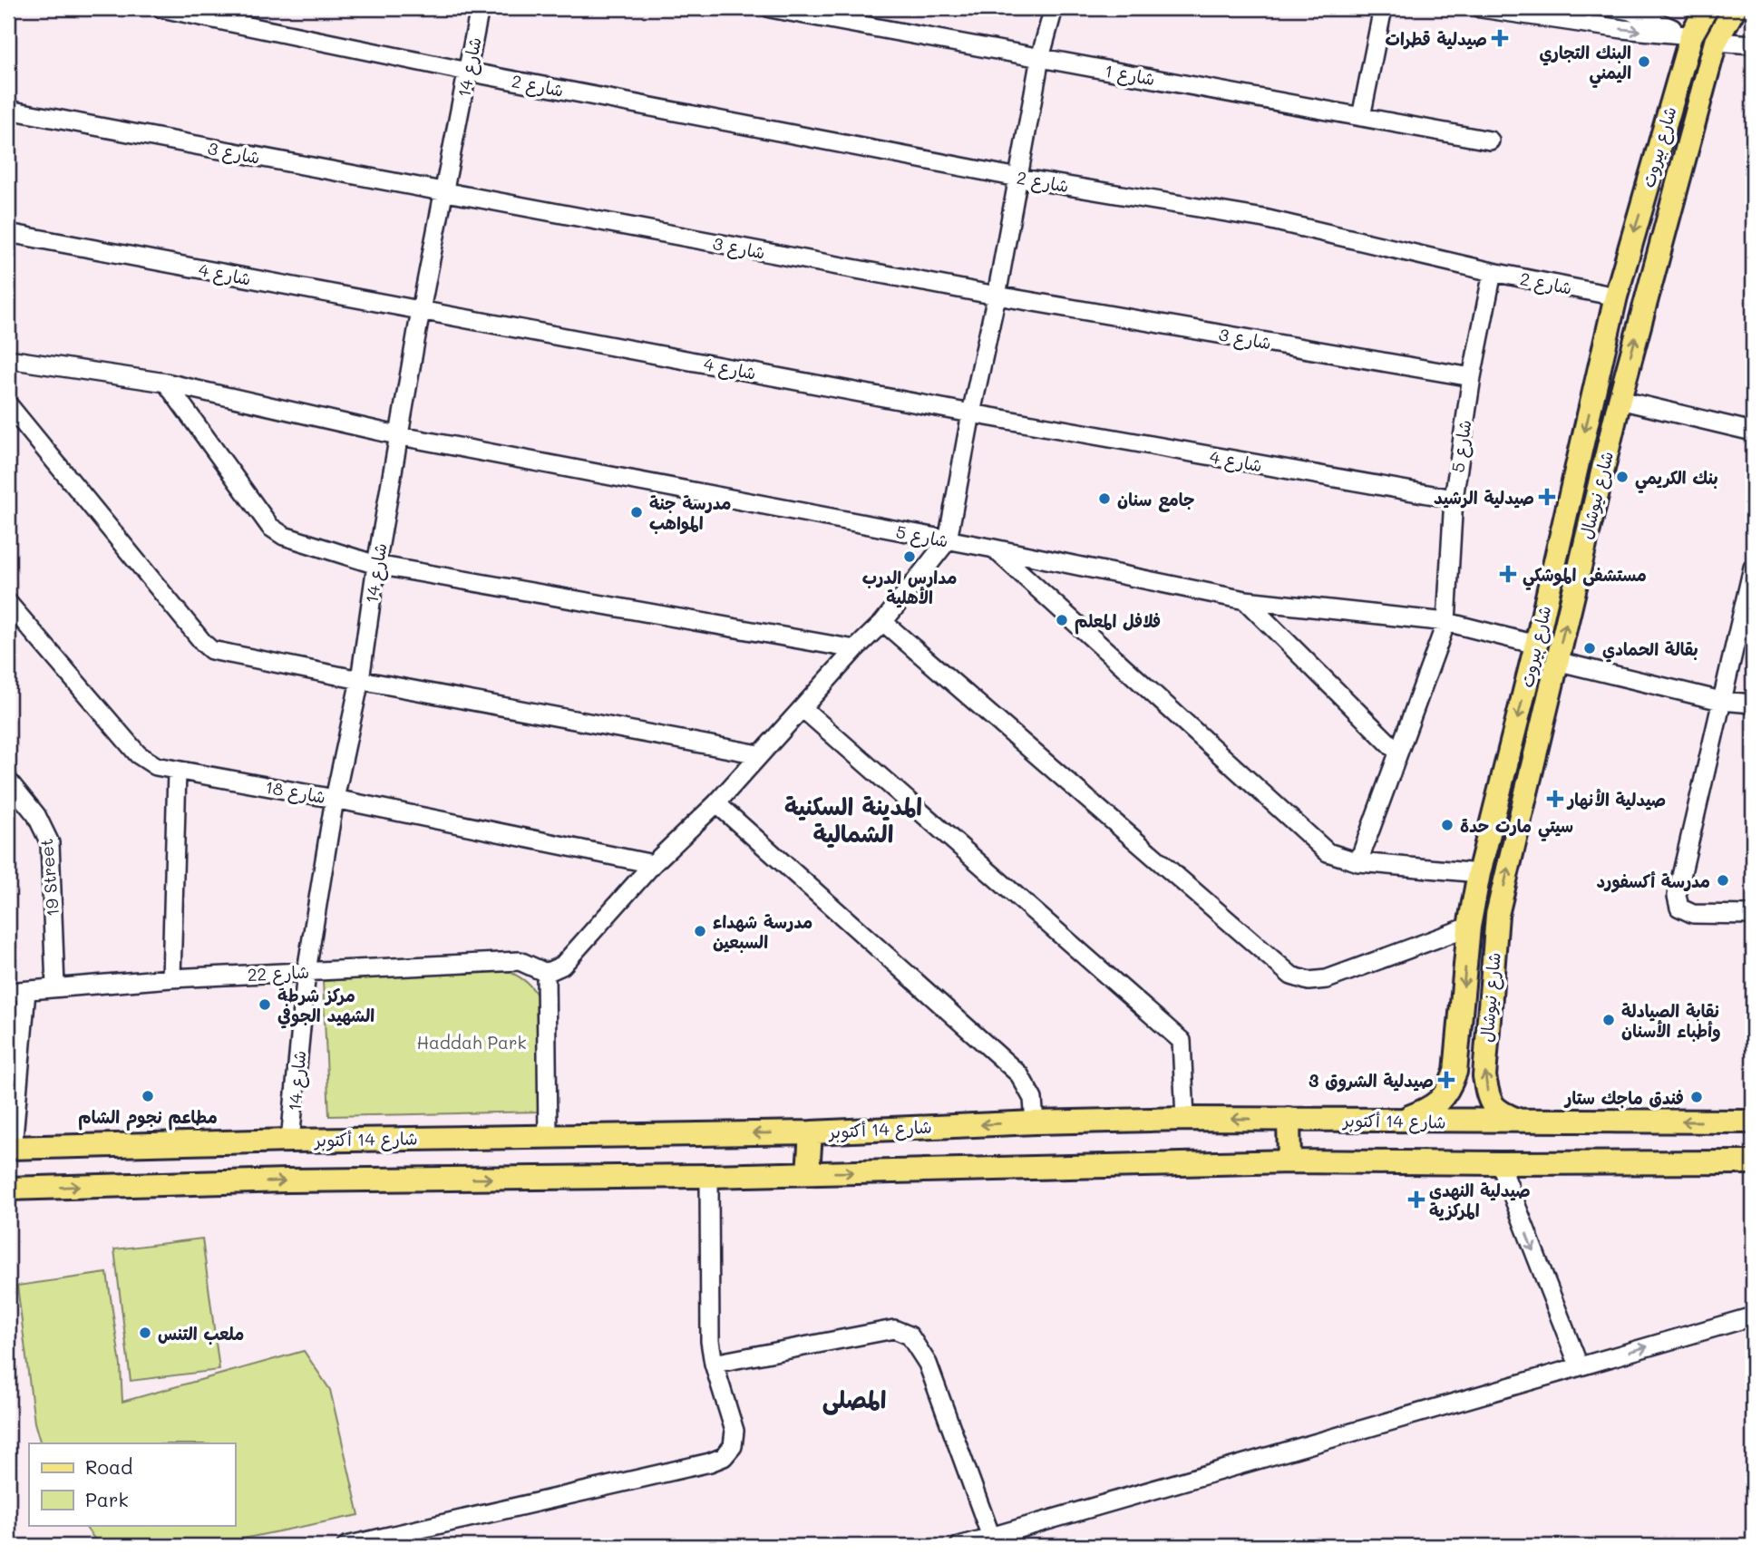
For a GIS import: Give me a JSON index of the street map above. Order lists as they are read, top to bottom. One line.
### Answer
{"streets":{"main road":["شارع بيروت","شارع نيوشال","شارع 14 أكتوبر"],"street":["شارع 14","شارع 1","شارع 2","شارع 3","شارع 4","شارع 5","شارع 18","19 Street","شارع 22"]},"crossings":[["شارع 14","شارع 2"],["شارع 14","شارع 3"],["شارع 14","شارع 4"],["شارع 14","شارع 5"],["شارع 14","شارع 18"],["شارع 14","شارع 22"],["شارع 14","شارع 14 أكتوبر"],["شارع 2","شارع بيروت"],["شارع 2","شارع 5"],["شارع بيروت","شارع 5"],["شارع بيروت","شارع 14 أكتوبر"],["شارع 3","شارع 5"],["شارع 4","شارع 5"],["شارع نيوشال","شارع 14 أكتوبر"],["19 Street","شارع 22"]],"one_way":["شارع بيروت","شارع نيوشال"],"districts":["المدينة السكنية الشمالية","المصلى"],"parks":["Haddah Park"],"places":{"health":["صيدلية قطرات","صيدلية الرشيد","مستشفى الموشكي","صيدلية الأنهار","صيدلية الشروق 3","صيدلية النهدي المركزية"],"other":["البنك التجاري اليمني","بنك الكريمي","جامع سنان","مدرسة جنة المواهب","مدارس الدرب الأهلية","فلافل المعلم","بقالة الحمادي","سيتي مارت حدة","مدرسة أكسفورد","مدرسة شهداء السبعين","مركز شرطة الشهيد الجوفي","نقابة الصيادلة وأطباء الأسنان","مطاعم نجوم الشام","فندق ماجك ستار","ملعب التنس"]},"legend":["Road","Park"]}
